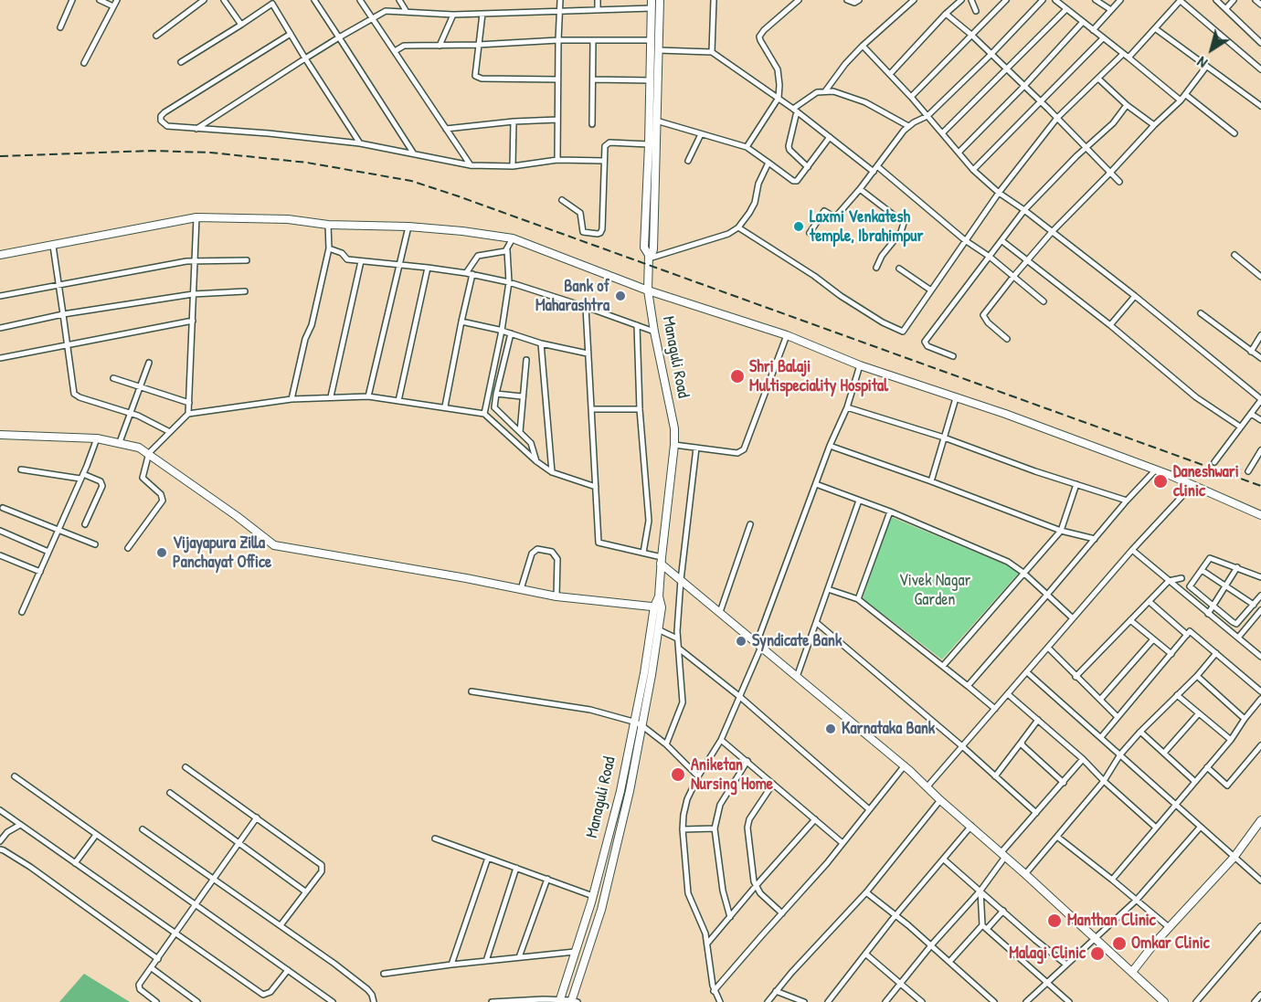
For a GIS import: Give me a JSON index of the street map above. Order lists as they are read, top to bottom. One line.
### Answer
{"streets":{"main road":["Managuli Road"]},"parks":["Vivek Nagar Garden"],"places":["Laxmi Venkatesh temple, Ibrahimpur","Bank of Maharashtra","Shri Balaji Multispeciality Hospital","Daneshwari clinic","Vijayapura Zilla Panchayat Office","Syndicate Bank","Karnataka Bank","Aniketan Nursing Home","Manthan Clinic","Omkar Clinic","Malagi Clinic"],"north":"bottom left"}
